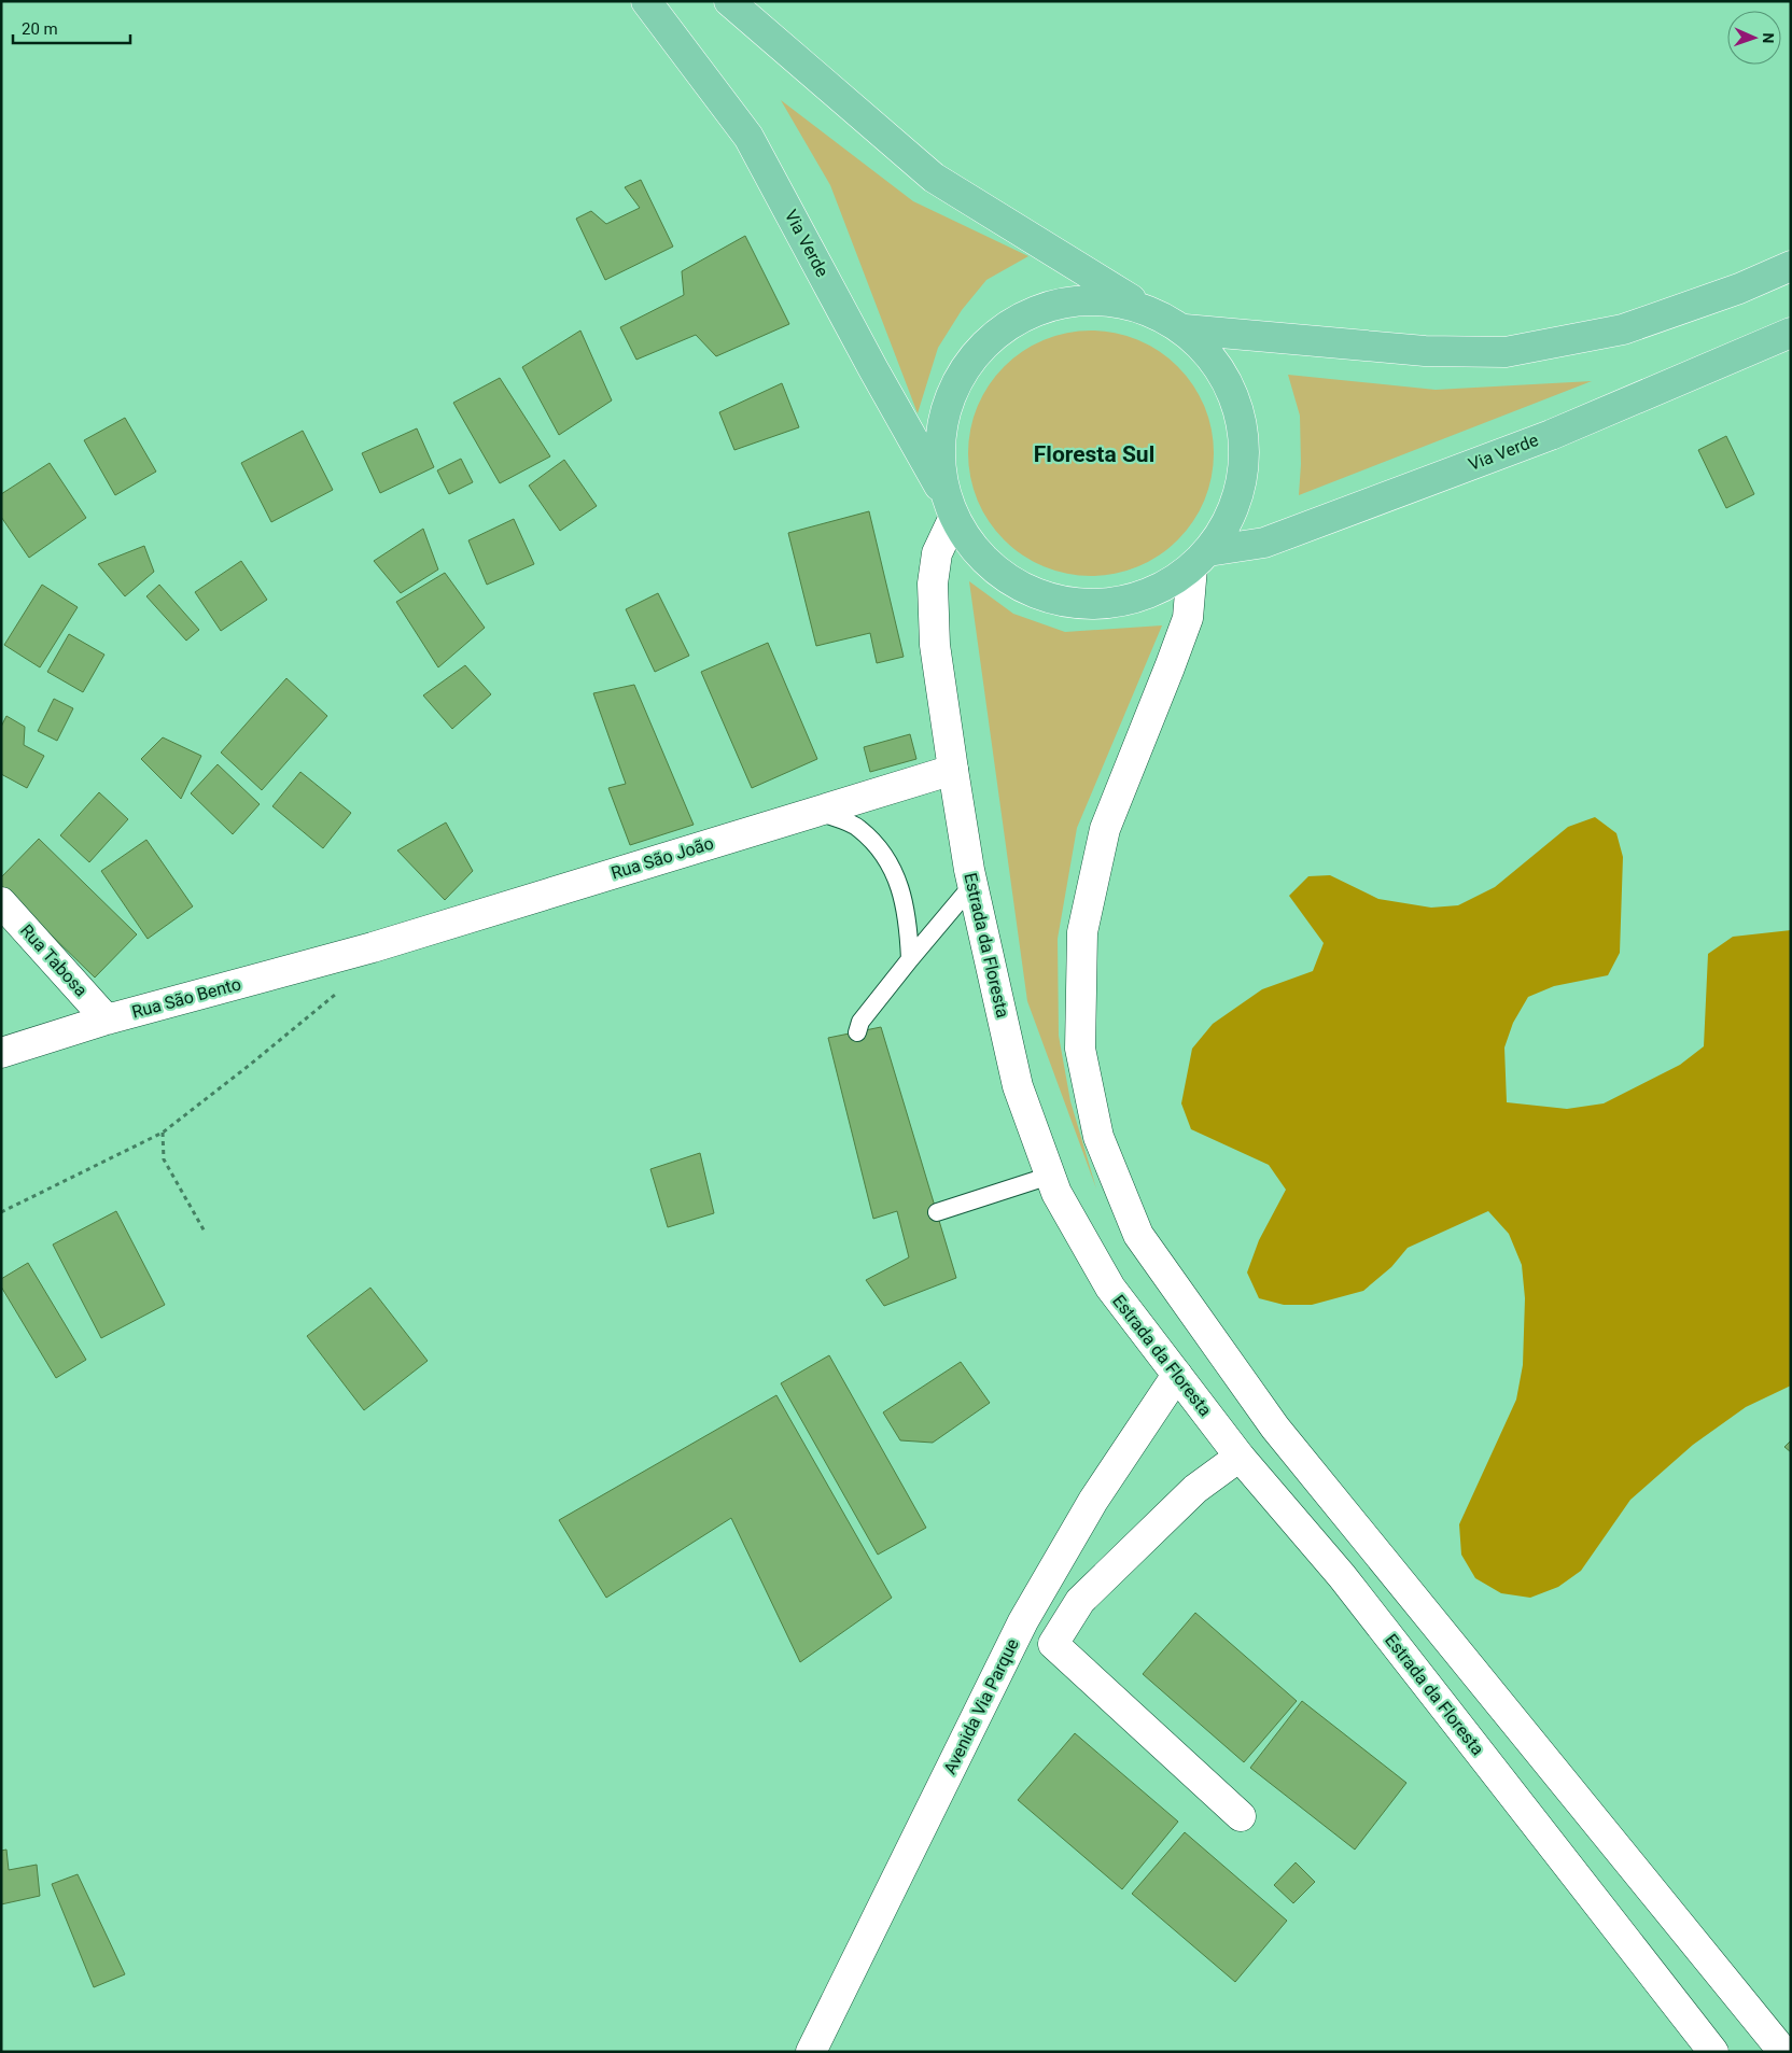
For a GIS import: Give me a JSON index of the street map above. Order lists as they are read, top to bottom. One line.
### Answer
{"streets":{"main road":["Via Verde","Rua São João","Estrada da Floresta","Rua Tabosa","Rua São Bento","Avenida Via Parque"]},"crossings":[["Via Verde","Estrada da Floresta"],["Rua São João","Estrada da Floresta"],["Rua São João","Rua São Bento"],["Estrada da Floresta","Avenida Via Parque"],["Rua Tabosa","Rua São Bento"]],"districts":["Floresta Sul"],"scale_bar":"20 m","north":"right"}
